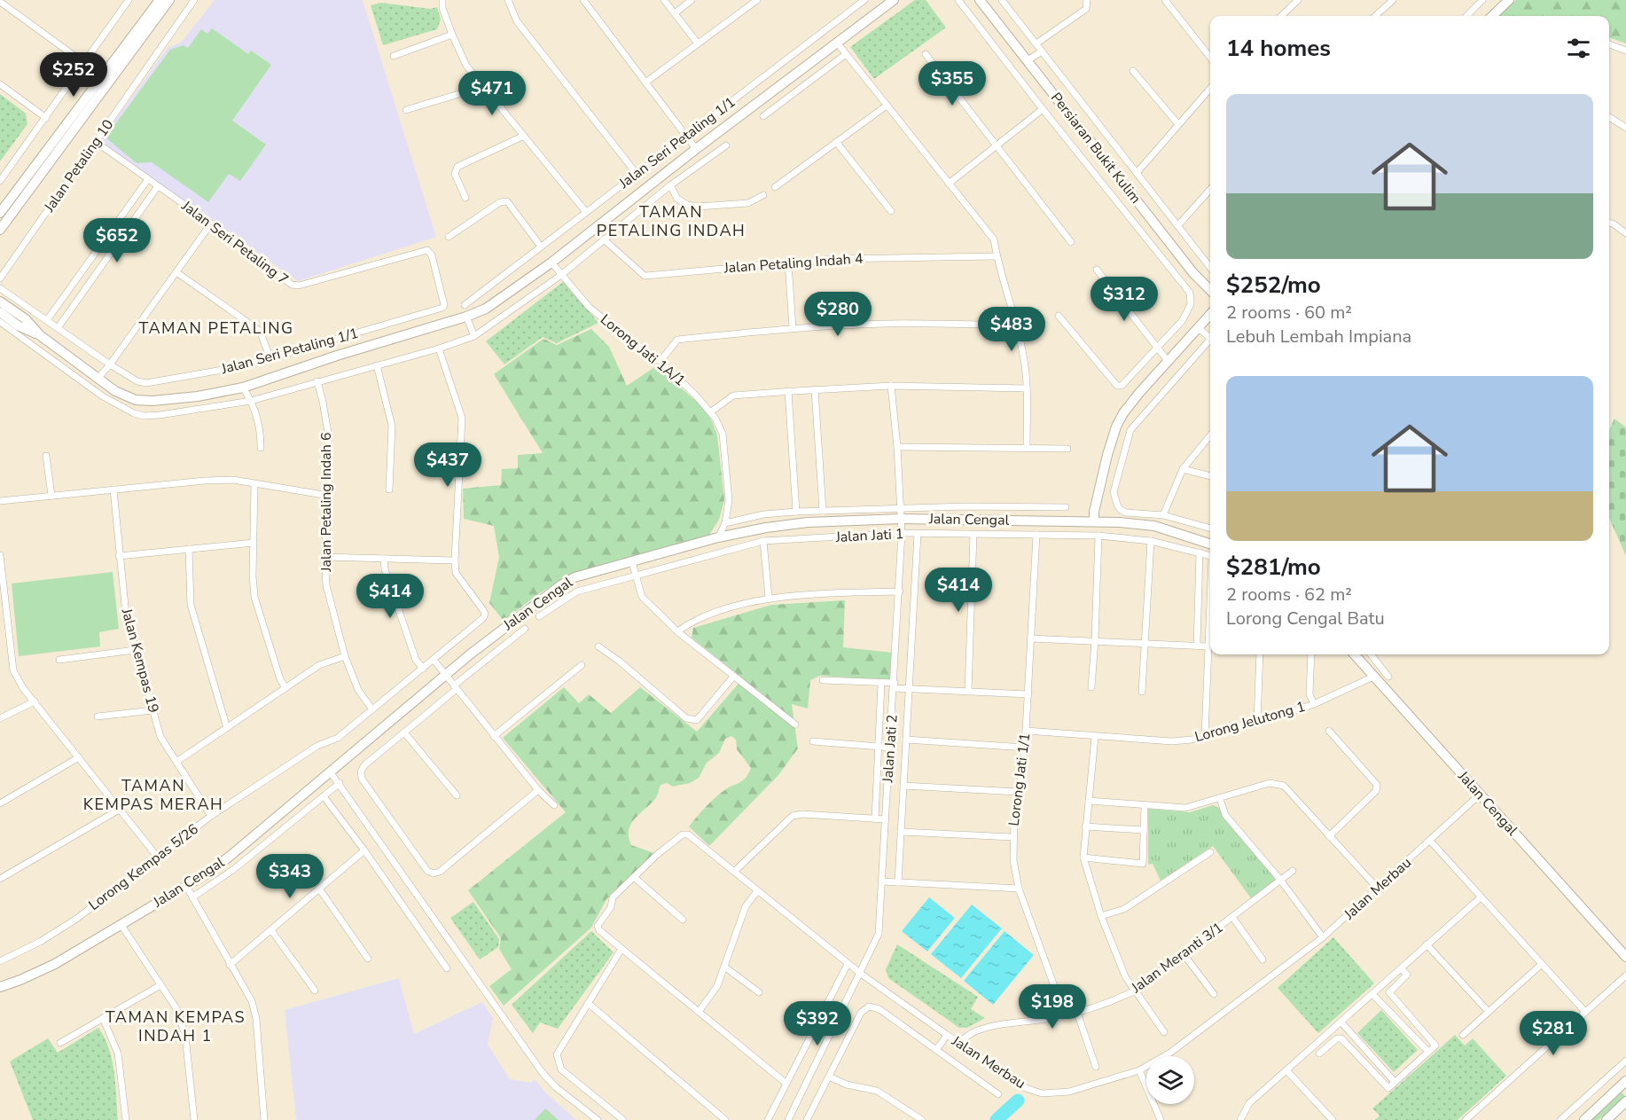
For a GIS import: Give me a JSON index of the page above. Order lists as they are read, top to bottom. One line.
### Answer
{"streets":{"street":["Jalan Seri Petaling 1/1","Persiaran Bukit Kulim","Jalan Petaling 10","Jalan Seri Petaling 7","Jalan Petaling Indah 4","Lorong Jati 1A/1","Jalan Petaling Indah 6","Jalan Cengal","Jalan Jati 1","Jalan Kempas 19","Lorong Jelutong 1","Jalan Jati 2","Lorong Jati 1/1","Lorong Kempas 5/26","Jalan Merbau","Jalan Meranti 3/1"]},"crossings":[["Jalan Seri Petaling 1/1","Jalan Seri Petaling 7"],["Jalan Petaling 10","Jalan Seri Petaling 7"],["Lorong Jati 1A/1","Jalan Cengal"],["Jalan Petaling Indah 6","Lorong Kempas 5/26"],["Jalan Cengal","Lorong Jelutong 1"],["Jalan Cengal","Jalan Jati 2"],["Jalan Cengal","Jalan Merbau"],["Jalan Jati 1","Jalan Jati 2"],["Jalan Jati 1","Lorong Jati 1/1"],["Jalan Kempas 19","Lorong Kempas 5/26"],["Lorong Jelutong 1","Lorong Jati 1/1"],["Jalan Jati 2","Jalan Merbau"],["Lorong Jati 1/1","Jalan Meranti 3/1"],["Jalan Merbau","Jalan Meranti 3/1"]],"districts":["TAMAN PETALING INDAH","TAMAN PETALING","TAMAN KEMPAS MERAH","TAMAN KEMPAS INDAH 1"],"page":{"heading":"14 homes","price":["$252","$355","$471","$652","$312","$280","$483","$437","$414","$414","$343","$198","$392","$281"],"list":[{"name":"$252/mo","note":"2 rooms · 60 m² · Lebuh Lembah Impiana"},{"name":"$281/mo","note":"2 rooms · 62 m² · Lorong Cengal Batu"}]}}
